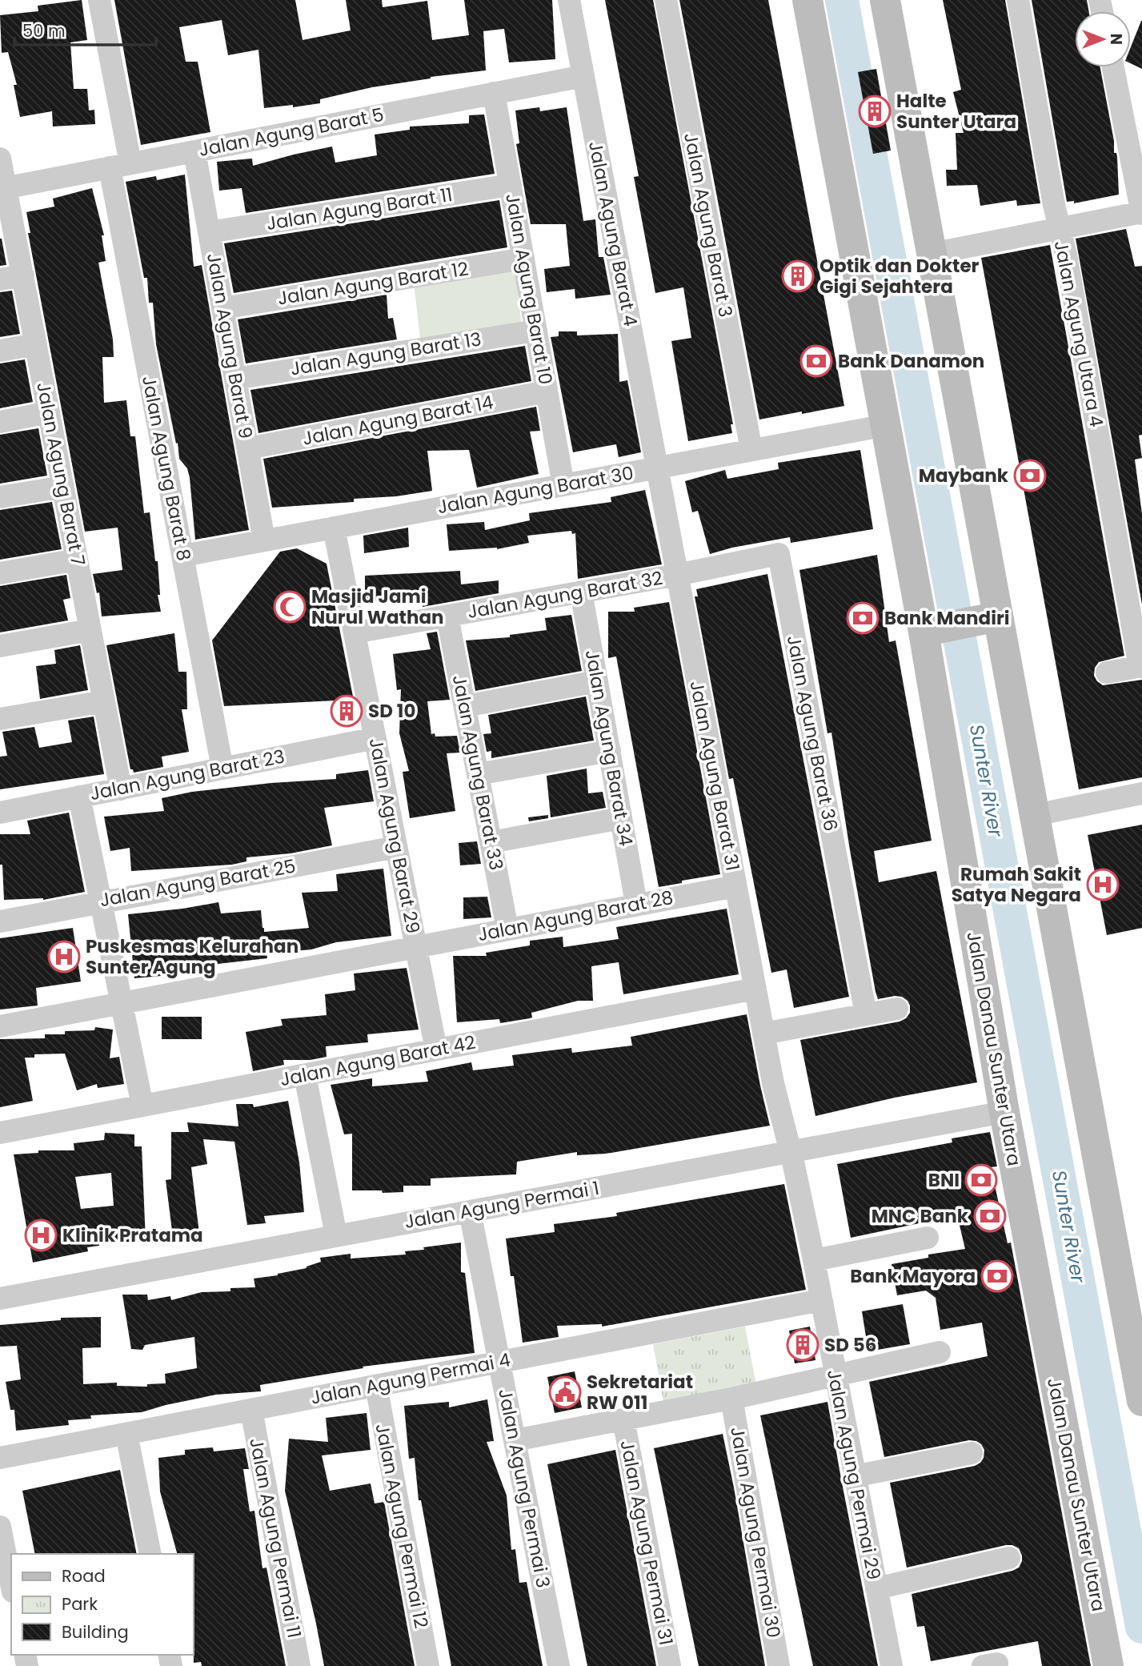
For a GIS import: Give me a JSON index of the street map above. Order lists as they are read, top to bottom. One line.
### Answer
{"streets":{"main road":["Jalan Danau Sunter Utara"],"street":["Jalan Agung Barat 5","Jalan Agung Barat 11","Jalan Agung Barat 3","Jalan Agung Barat 4","Jalan Agung Barat 12","Jalan Agung Barat 10","Jalan Agung Utara 4","Jalan Agung Barat 9","Jalan Agung Barat 13","Jalan Agung Barat 14","Jalan Agung Barat 8","Jalan Agung Barat 7","Jalan Agung Barat 30","Jalan Agung Barat 32","Jalan Agung Barat 36","Jalan Agung Barat 34","Jalan Agung Barat 33","Jalan Agung Barat 23","Jalan Agung Barat 31","Jalan Agung Barat 29","Jalan Agung Barat 25","Jalan Agung Barat 28","Jalan Agung Barat 42","Jalan Agung Permai 1","Jalan Agung Permai 4","Jalan Agung Permai 29","Jalan Agung Permai 3","Jalan Agung Permai 12","Jalan Agung Permai 30","Jalan Agung Permai 11","Jalan Agung Permai 31"]},"crossings":[["Jalan Agung Barat 5","Jalan Agung Barat 4"],["Jalan Agung Barat 5","Jalan Agung Barat 10"],["Jalan Agung Barat 5","Jalan Agung Barat 9"],["Jalan Agung Barat 5","Jalan Agung Barat 8"],["Jalan Agung Barat 5","Jalan Agung Barat 7"],["Jalan Agung Barat 11","Jalan Agung Barat 10"],["Jalan Agung Barat 11","Jalan Agung Barat 9"],["Jalan Agung Barat 3","Jalan Agung Barat 30"],["Jalan Agung Barat 4","Jalan Agung Barat 30"],["Jalan Agung Barat 4","Jalan Agung Barat 31"],["Jalan Agung Barat 12","Jalan Agung Barat 10"],["Jalan Agung Barat 12","Jalan Agung Barat 9"],["Jalan Agung Barat 10","Jalan Agung Barat 13"],["Jalan Agung Barat 10","Jalan Agung Barat 14"],["Jalan Agung Barat 10","Jalan Agung Barat 30"],["Jalan Agung Barat 9","Jalan Agung Barat 13"],["Jalan Agung Barat 9","Jalan Agung Barat 14"],["Jalan Agung Barat 9","Jalan Agung Barat 30"],["Jalan Agung Barat 8","Jalan Agung Barat 30"],["Jalan Agung Barat 8","Jalan Agung Barat 23"],["Jalan Agung Barat 7","Jalan Agung Barat 23"],["Jalan Agung Barat 30","Jalan Agung Barat 31"],["Jalan Agung Barat 30","Jalan Agung Barat 29"],["Jalan Agung Barat 30","Jalan Danau Sunter Utara"],["Jalan Agung Barat 32","Jalan Agung Barat 36"],["Jalan Agung Barat 32","Jalan Agung Barat 34"],["Jalan Agung Barat 32","Jalan Agung Barat 33"],["Jalan Agung Barat 32","Jalan Agung Barat 31"],["Jalan Agung Barat 32","Jalan Agung Barat 29"],["Jalan Agung Barat 36","Jalan Agung Barat 31"],["Jalan Agung Barat 34","Jalan Agung Barat 28"],["Jalan Agung Barat 33","Jalan Agung Barat 28"],["Jalan Agung Barat 23","Jalan Agung Barat 29"],["Jalan Agung Barat 31","Jalan Agung Barat 28"],["Jalan Agung Barat 31","Jalan Agung Barat 42"],["Jalan Agung Barat 31","Jalan Agung Permai 1"],["Jalan Agung Barat 31","Jalan Agung Permai 29"],["Jalan Agung Barat 29","Jalan Agung Barat 25"],["Jalan Agung Barat 29","Jalan Agung Barat 28"],["Jalan Agung Barat 29","Jalan Agung Barat 42"],["Jalan Danau Sunter Utara","Jalan Agung Permai 1"],["Jalan Agung Permai 1","Jalan Agung Permai 29"],["Jalan Agung Permai 1","Jalan Agung Permai 3"],["Jalan Agung Permai 4","Jalan Agung Permai 29"],["Jalan Agung Permai 4","Jalan Agung Permai 3"],["Jalan Agung Permai 4","Jalan Agung Permai 12"],["Jalan Agung Permai 4","Jalan Agung Permai 11"]],"water":["Sunter River"],"places":{"building":["Halte Sunter Utara","Optik dan Dokter Gigi Sejahtera","SD 10","SD 56"],"bank":["Bank Danamon","Maybank","Bank Mandiri","BNI","MNC Bank","Bank Mayora"],"mosque":["Masjid Jami Nurul Wathan"],"hospital":["Rumah Sakit Satya Negara","Puskesmas Kelurahan Sunter Agung","Klinik Pratama"],"public building":["Sekretariat RW 011"]},"legend":["Road","Park","Building"],"scale_bar":"50 m","north":"right"}
